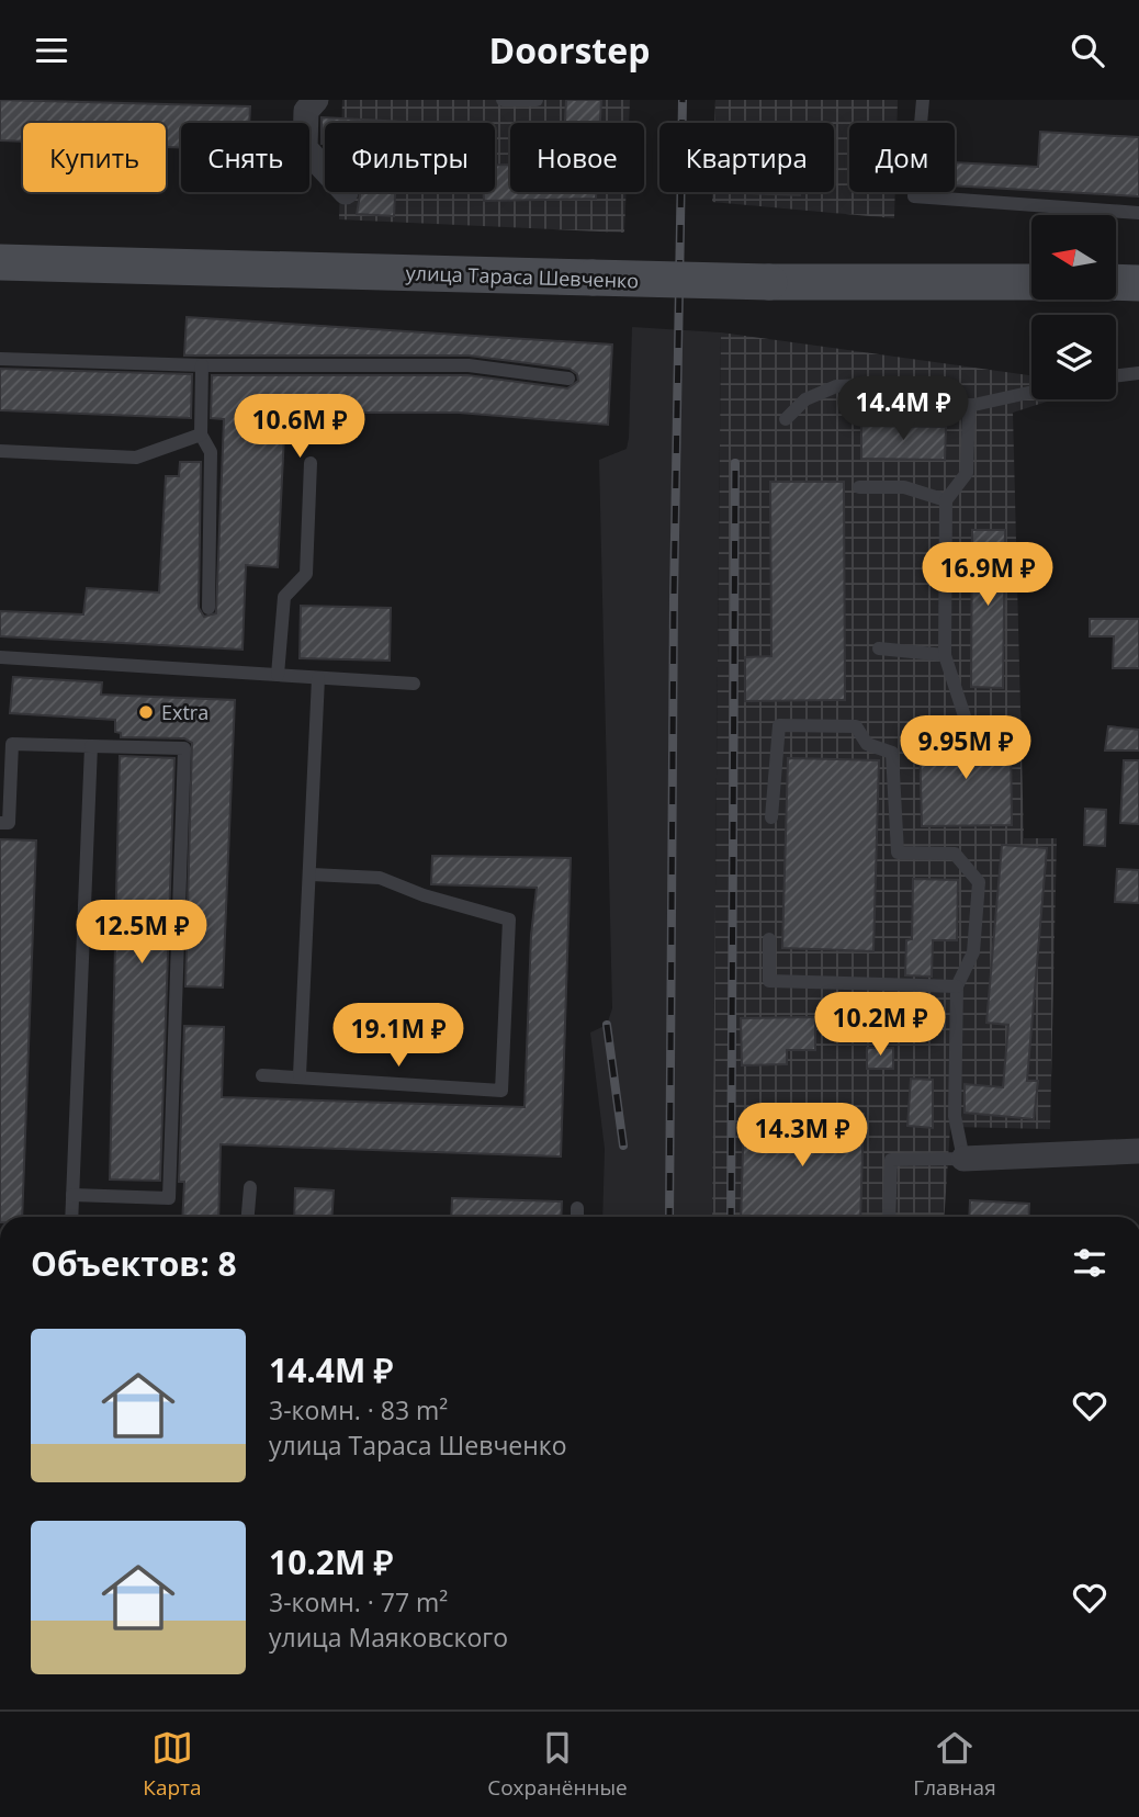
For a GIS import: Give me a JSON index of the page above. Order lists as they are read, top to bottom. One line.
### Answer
{"streets":{"street":["улица Тараса Шевченко"]},"places":["Extra"],"north":"left","page":{"header":"Doorstep","chip":["Купить","Снять","Фильтры","Новое","Квартира","Дом"],"price":["14.4M ₽","10.6M ₽","16.9M ₽","9.95M ₽","12.5M ₽","10.2M ₽","19.1M ₽","14.3M ₽"],"heading":"Объектов: 8","list":[{"name":"14.4M ₽","note":"3-комн. · 83 m² · улица Тараса Шевченко"},{"name":"10.2M ₽","note":"3-комн. · 77 m² · улица Маяковского"}],"tabs":["Карта","Сохранённые","Главная"]}}
